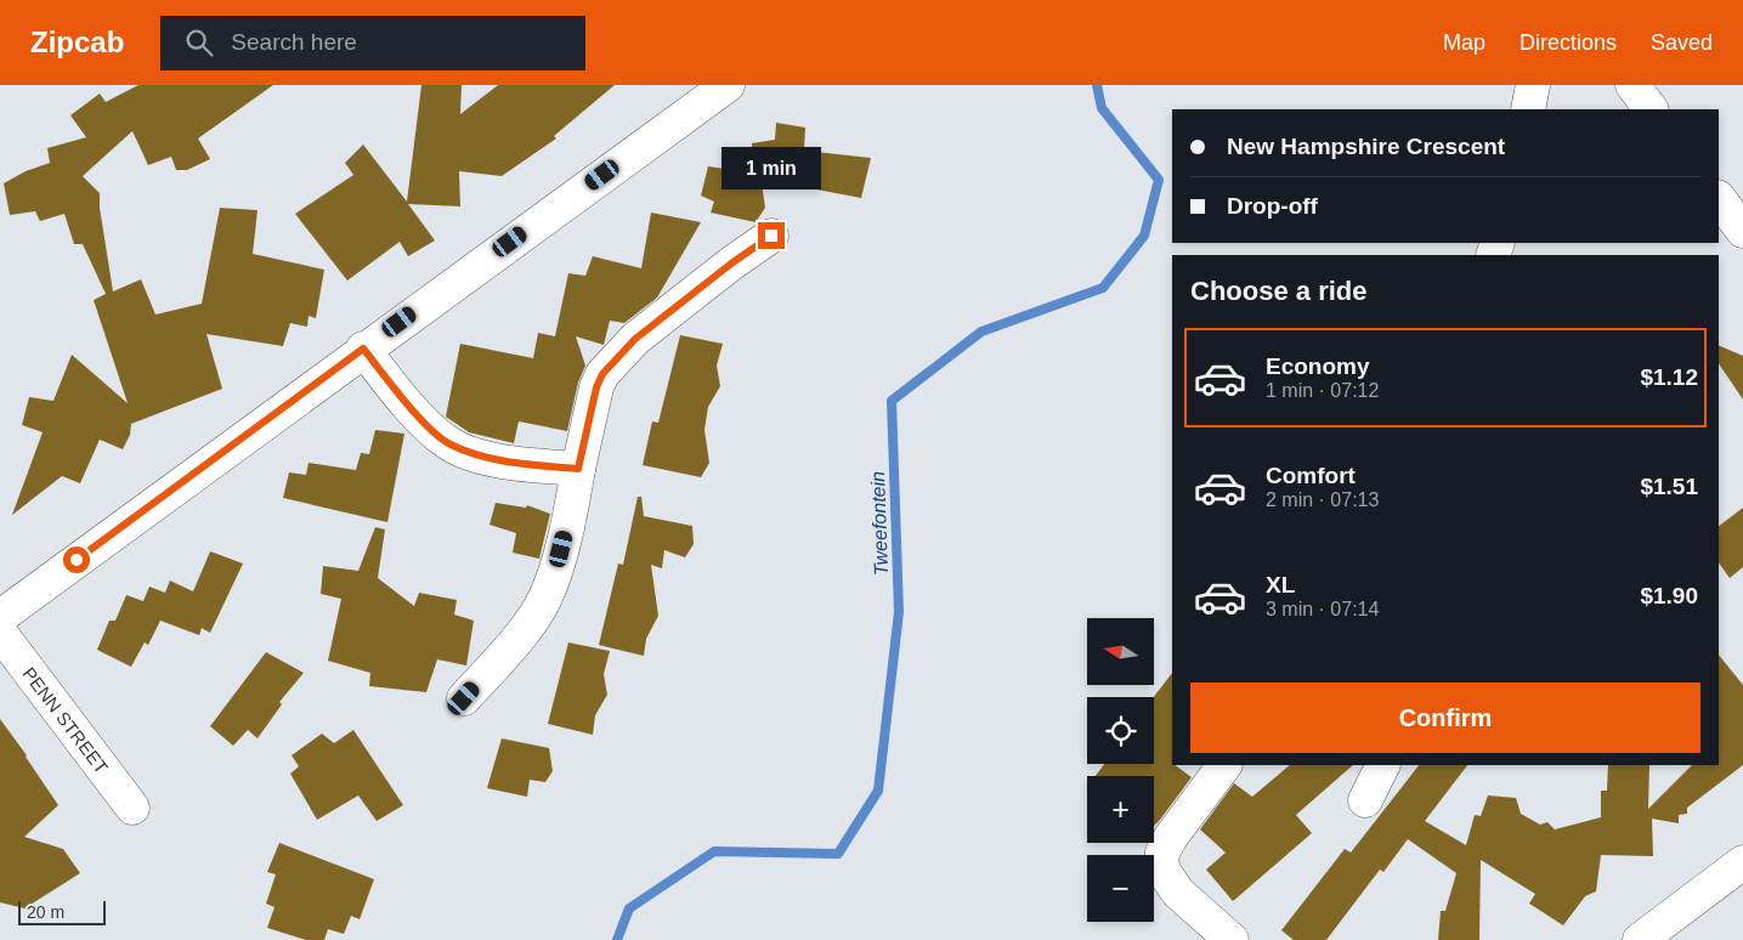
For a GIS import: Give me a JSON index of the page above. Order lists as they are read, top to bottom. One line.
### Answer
{"streets":{"street":["PENN STREET"]},"water":["Tweefontein"],"scale_bar":"20 m","north":"left","page":{"header":"Zipcab","search":"Search here","nav":["Map","Directions","Saved"],"banner":["New Hampshire Crescent","Drop-off"],"bubble":"1 min","heading":"Choose a ride","list":[{"name":"Economy","note":"1 min · 07:12","value":"$1.12"},{"name":"Comfort","note":"2 min · 07:13","value":"$1.51"},{"name":"XL","note":"3 min · 07:14","value":"$1.90"}],"map_buttons":["+","−"],"buttons":"Confirm","scale":"20 m"}}
